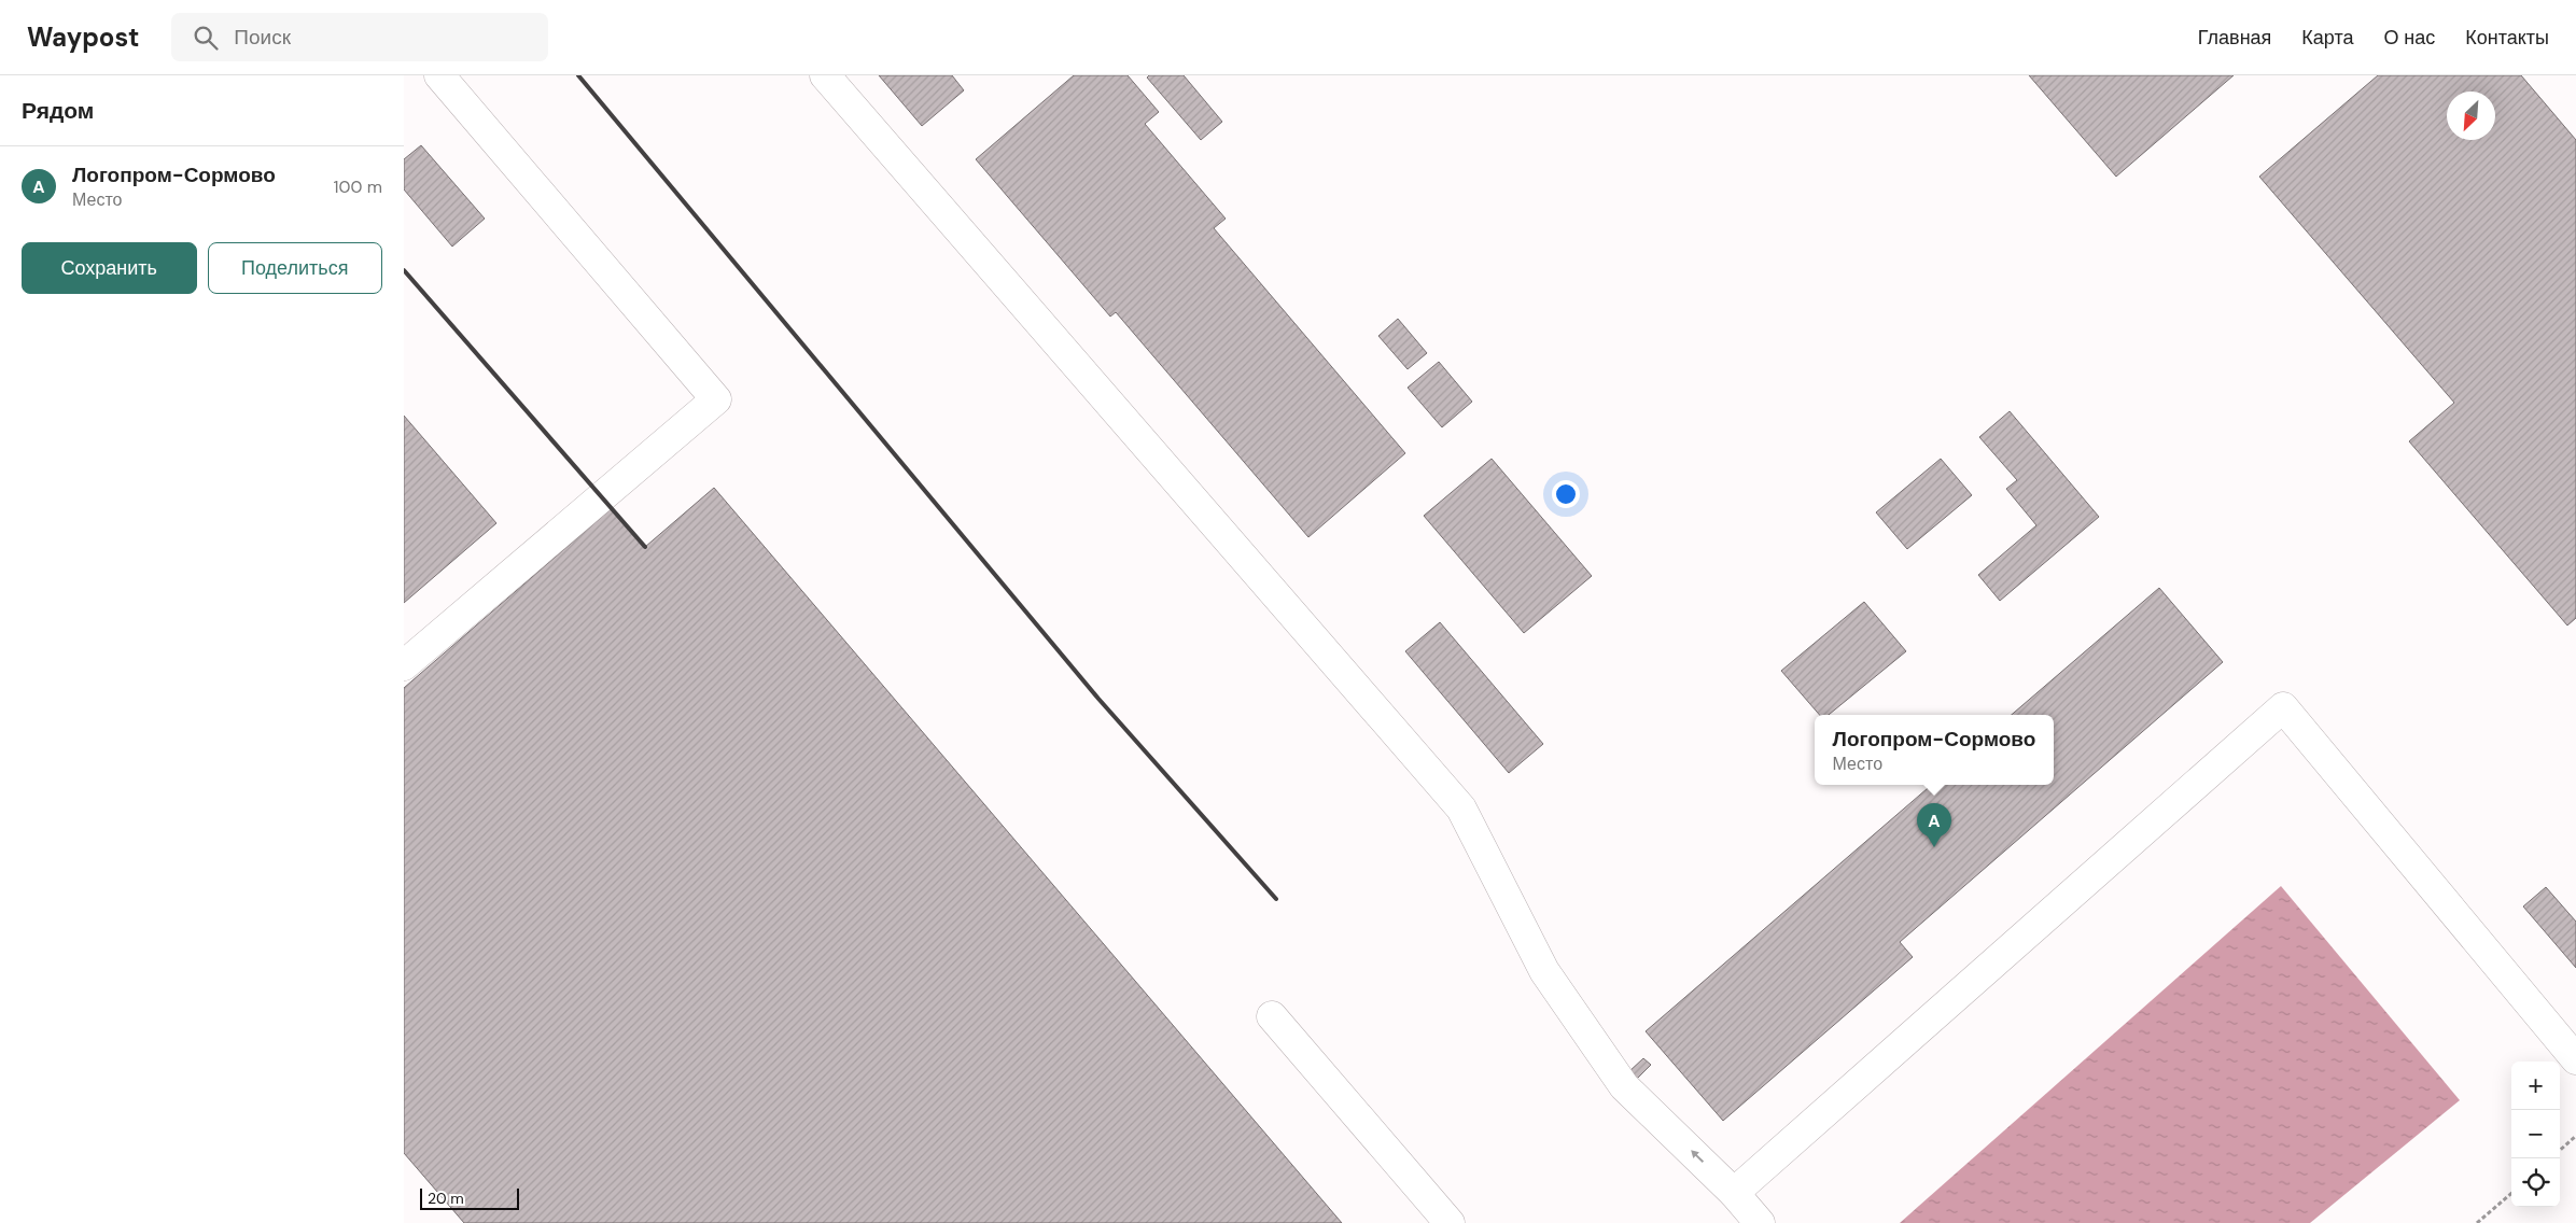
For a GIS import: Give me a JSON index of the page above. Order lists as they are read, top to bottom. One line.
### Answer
{"scale_bar":"20 m","north":"bottom left","page":{"header":"Waypost","search":"Поиск","nav":["Главная","Карта","О нас","Контакты"],"heading":"Рядом","list":[{"mark":"A","name":"Логопром-Сормово","note":"Место","value":"100 m"}],"buttons":["Сохранить","Поделиться"],"popup":["Логопром-Сормово","Место"],"pins":"A","map_buttons":["+","−"],"scale":"20 m"}}
